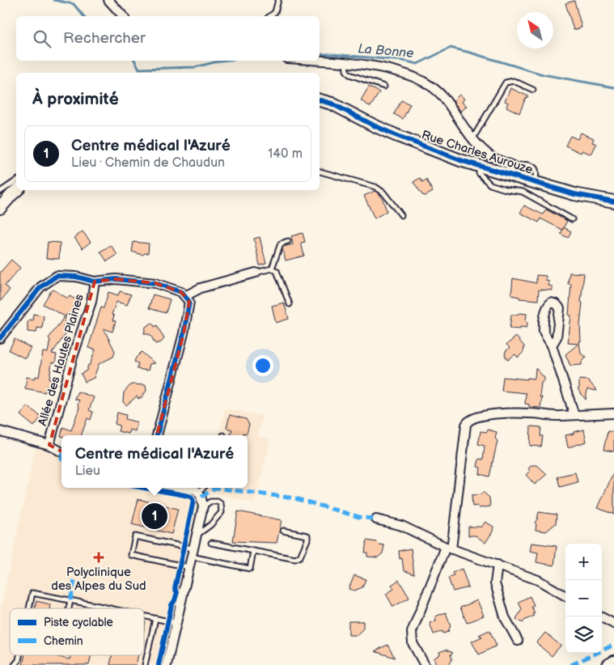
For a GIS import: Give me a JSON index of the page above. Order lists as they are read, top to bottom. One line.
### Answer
{"streets":{"street":["Rue Charles Aurouze","Allée des Hautes Plaines"]},"water":["La Bonne"],"places":{"health":["Polyclinique des Alpes du Sud"]},"legend":["Piste cyclable","Chemin"],"north":"top left","page":{"search":"Rechercher","heading":"À proximité","list":[{"mark":"1","name":"Centre médical l'Azuré","note":"Lieu · Chemin de Chaudun","value":"140 m"}],"popup":["Centre médical l'Azuré","Lieu"],"pins":"1","map_buttons":["+","−"]}}
